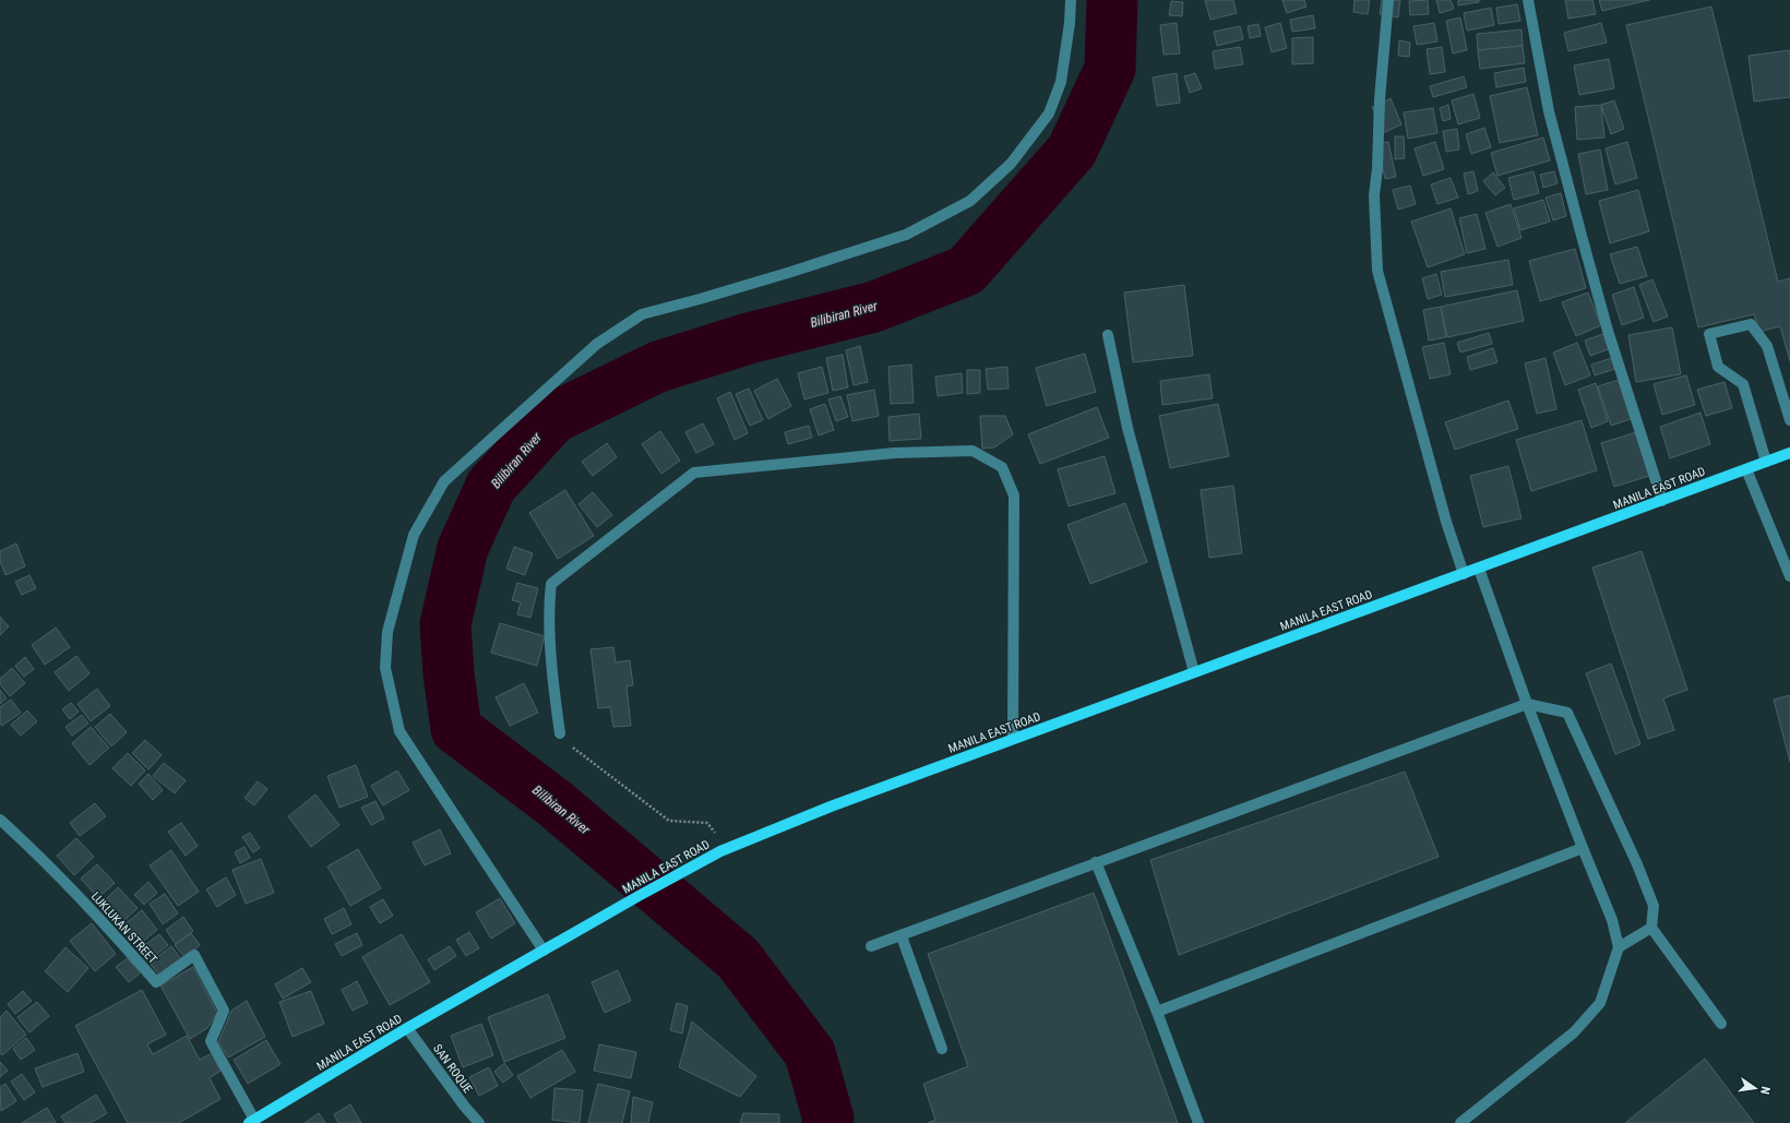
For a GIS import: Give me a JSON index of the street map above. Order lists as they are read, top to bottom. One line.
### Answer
{"streets":{"main road":["MANILA EAST ROAD"],"street":["LUKLUKAN STREET","SAN ROQUE"]},"crossings":[["MANILA EAST ROAD","LUKLUKAN STREET"],["MANILA EAST ROAD","SAN ROQUE"]],"water":["Bilibiran River"],"north":"right"}
